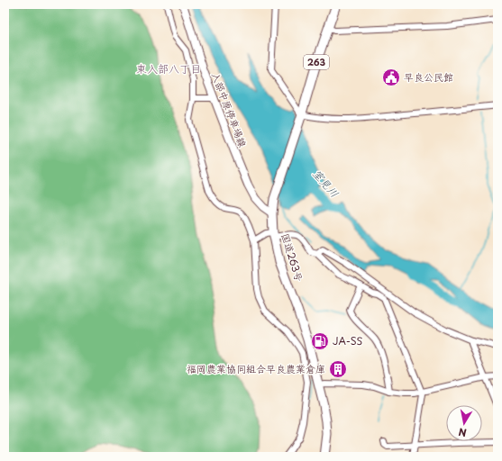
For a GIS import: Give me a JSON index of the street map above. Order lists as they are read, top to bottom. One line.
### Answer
{"streets":{"highway":["263","国道263号"],"main road":["入部中原停車場線"]},"crossings":[["入部中原停車場線","国道263号"]],"districts":["東入部八丁目"],"water":["室見川"],"places":{"public building":["早良公民館"],"fuel station":["JA-SS"],"building":["福岡農業協同組合早良農業倉庫"]},"north":"bottom"}
